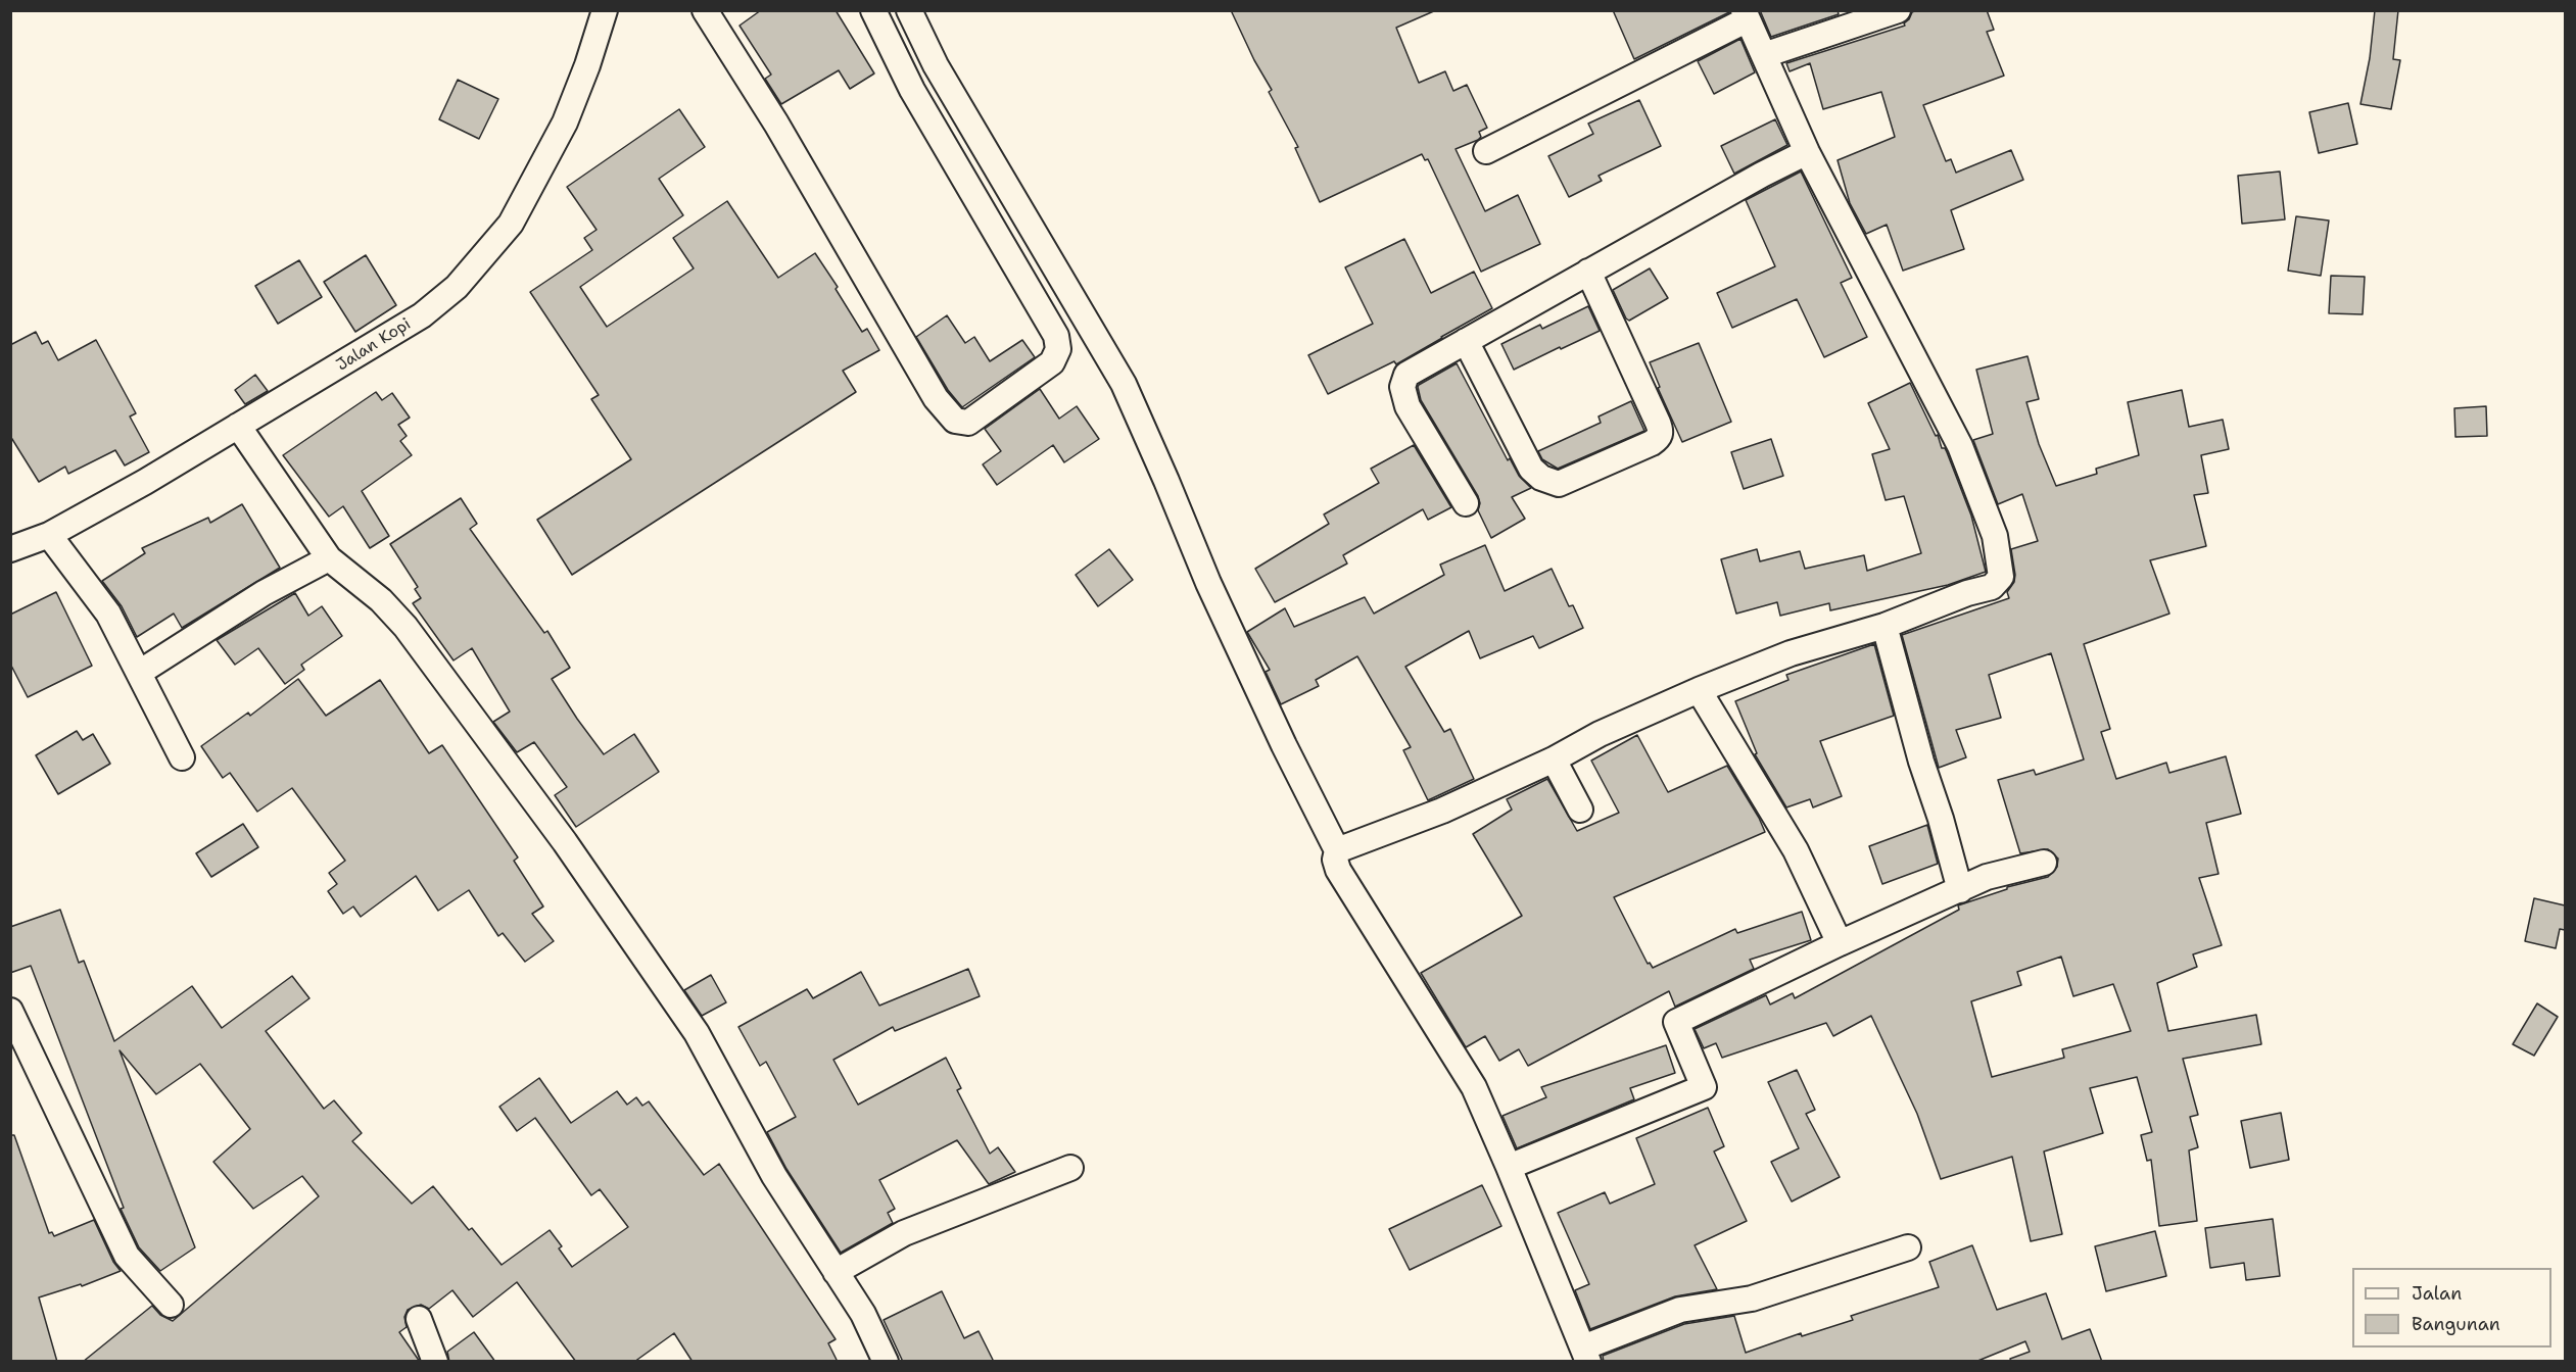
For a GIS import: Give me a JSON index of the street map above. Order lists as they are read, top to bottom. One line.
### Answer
{"streets":{"street":["Jalan Kopi"]},"legend":["Jalan","Bangunan"]}
